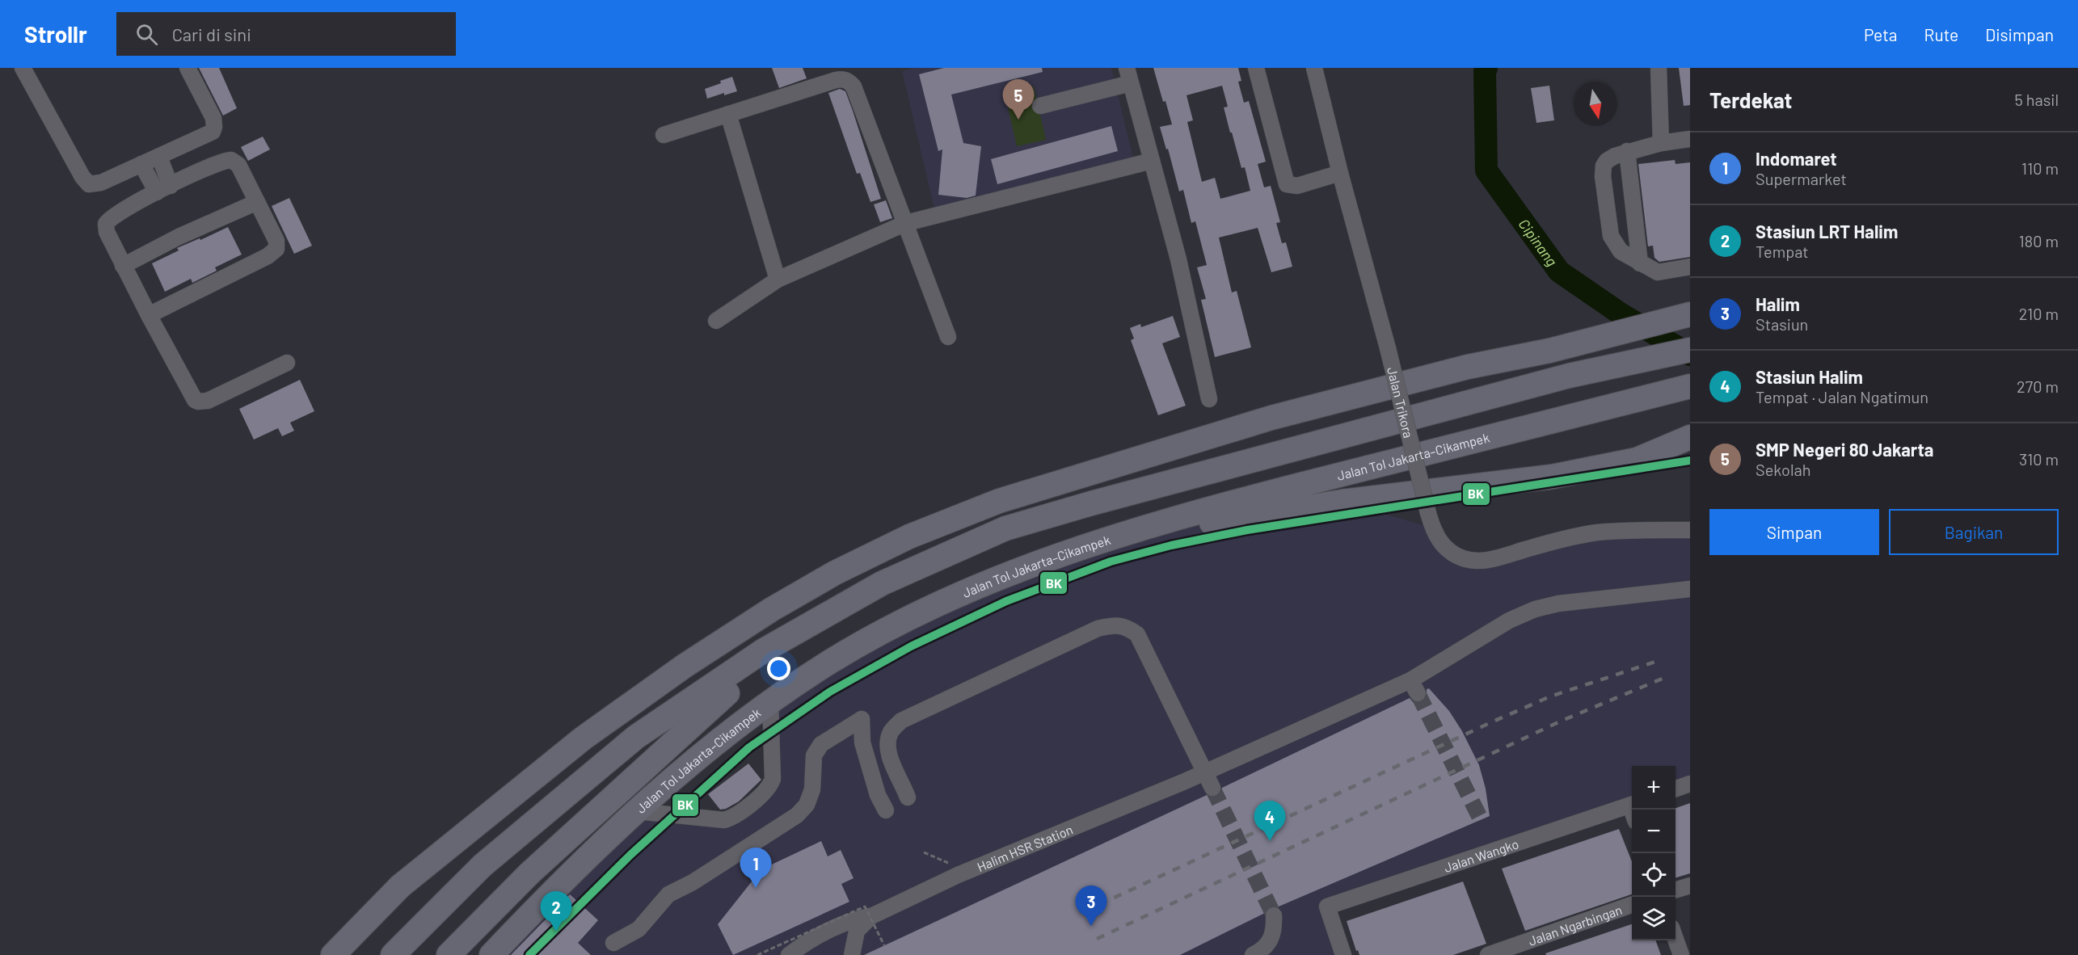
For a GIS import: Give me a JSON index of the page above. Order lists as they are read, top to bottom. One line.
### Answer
{"streets":{"highway":["Jalan Tol Jakarta–Cikampek"],"street":["Jalan Trikora","Halim HSR Station","Jalan Wangko","Jalan Ngarbingan"]},"water":["Cipinang"],"lines":["transit line BK"],"north":"bottom","page":{"header":"Strollr","search":"Cari di sini","nav":["Peta","Rute","Disimpan"],"heading":["Terdekat","5 hasil"],"pins":["5","4","1","3","2"],"list":[{"mark":"1","name":"Indomaret","note":"Supermarket","value":"110 m"},{"mark":"2","name":"Stasiun LRT Halim","note":"Tempat","value":"180 m"},{"mark":"3","name":"Halim","note":"Stasiun","value":"210 m"},{"mark":"4","name":"Stasiun Halim","note":"Tempat · Jalan Ngatimun","value":"270 m"},{"mark":"5","name":"SMP Negeri 80 Jakarta","note":"Sekolah","value":"310 m"}],"buttons":["Simpan","Bagikan"],"map_buttons":["+","−"]}}
